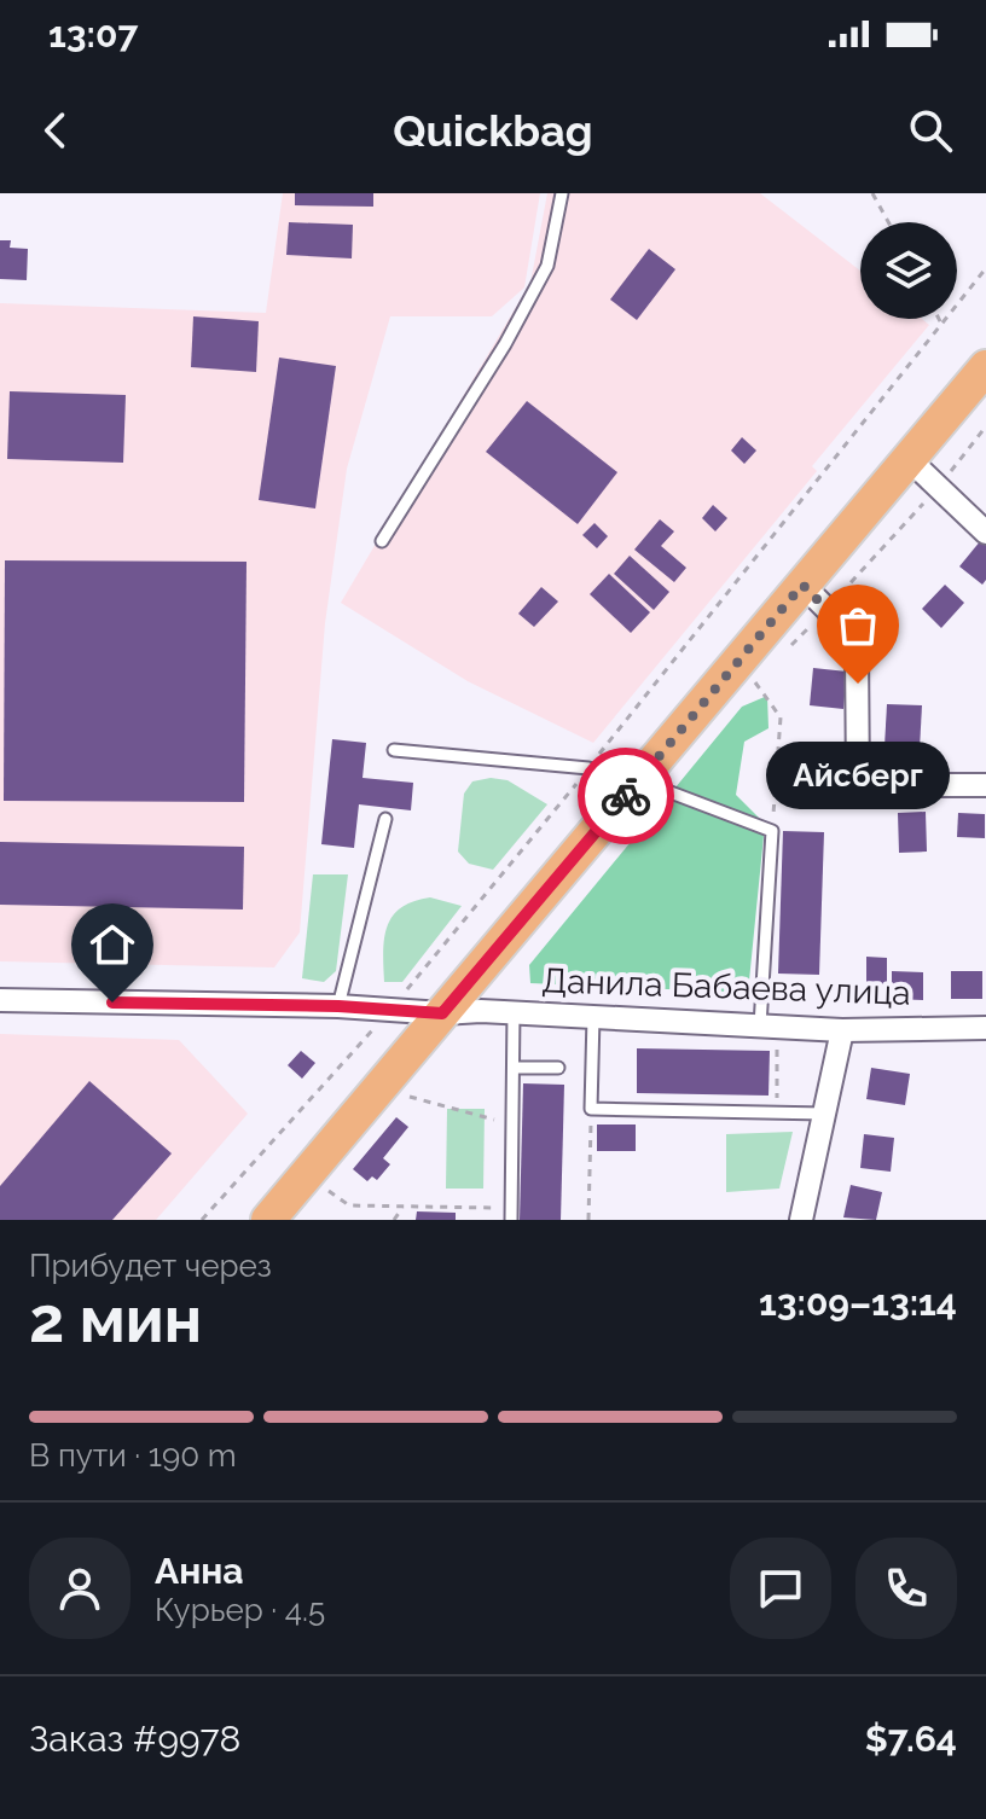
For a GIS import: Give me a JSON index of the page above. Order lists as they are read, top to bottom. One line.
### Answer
{"streets":{"street":["Данила Бабаева улица"]},"places":["Айсберг"],"page":{"status":"13:07","header":"Quickbag","bubble":"Айсберг","heading":["2 мин","Прибудет через","13:09–13:14"],"panel":["Анна","Курьер · 4.5","Заказ #9978","$7.64"],"bar":"В пути · 190 m"}}
